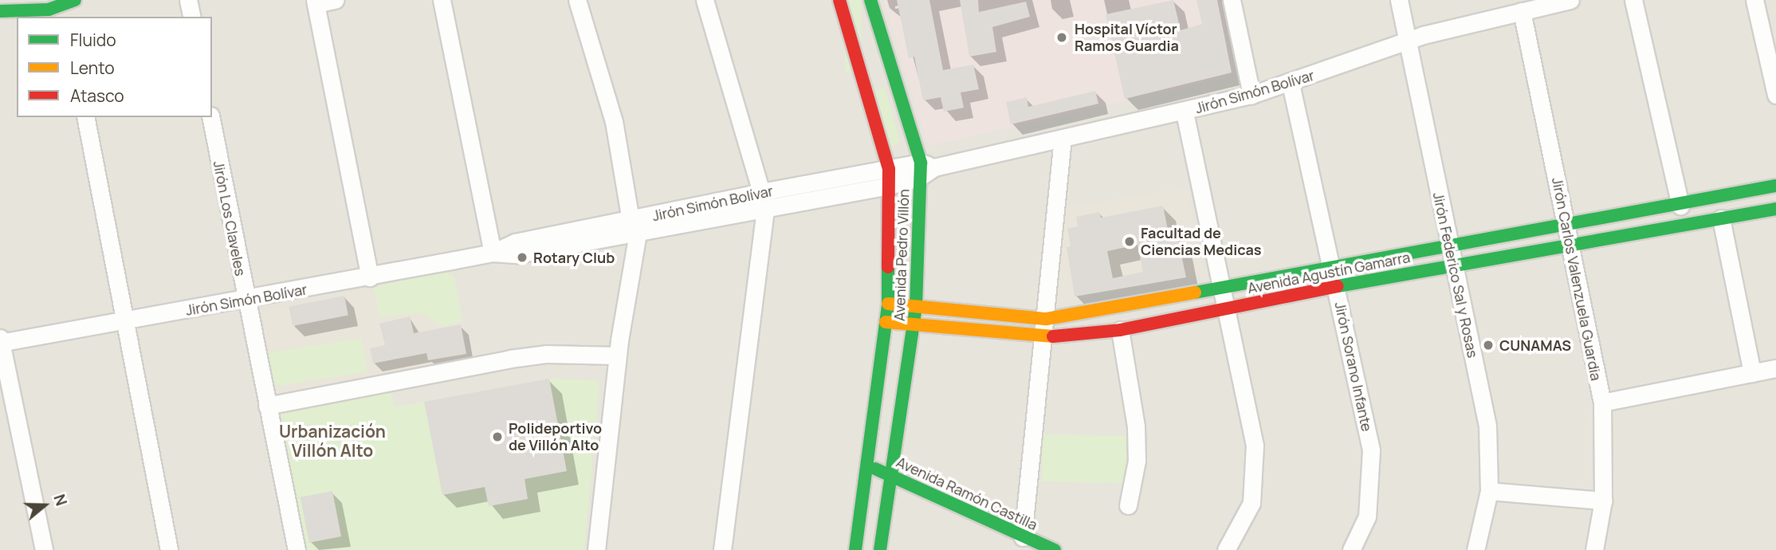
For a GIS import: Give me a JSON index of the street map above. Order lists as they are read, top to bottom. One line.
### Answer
{"streets":{"main road":["Avenida Pedro Villón","Avenida Agustín Gamarra","Avenida Ramón Castilla"],"street":["Jirón Simón Bolívar","Jirón Los Claveles","Jirón Federico Sal y Rosas","Jirón Carlos Valenzuela Guardia","Jirón Sorano Infante"]},"crossings":[["Jirón Simón Bolívar","Jirón Los Claveles"],["Jirón Simón Bolívar","Avenida Pedro Villón"],["Jirón Simón Bolívar","Jirón Federico Sal y Rosas"],["Jirón Simón Bolívar","Jirón Carlos Valenzuela Guardia"],["Jirón Simón Bolívar","Jirón Sorano Infante"],["Avenida Pedro Villón","Avenida Agustín Gamarra"],["Avenida Pedro Villón","Avenida Ramón Castilla"],["Avenida Agustín Gamarra","Jirón Federico Sal y Rosas"],["Avenida Agustín Gamarra","Jirón Carlos Valenzuela Guardia"],["Avenida Agustín Gamarra","Jirón Sorano Infante"]],"districts":["Urbanización Villón Alto"],"places":["Hospital Víctor Ramos Guardia","Facultad de Ciencias Medicas","Rotary Club","CUNAMAS","Polideportivo de Villón Alto"],"legend":["Fluido","Lento","Atasco"],"north":"right"}
